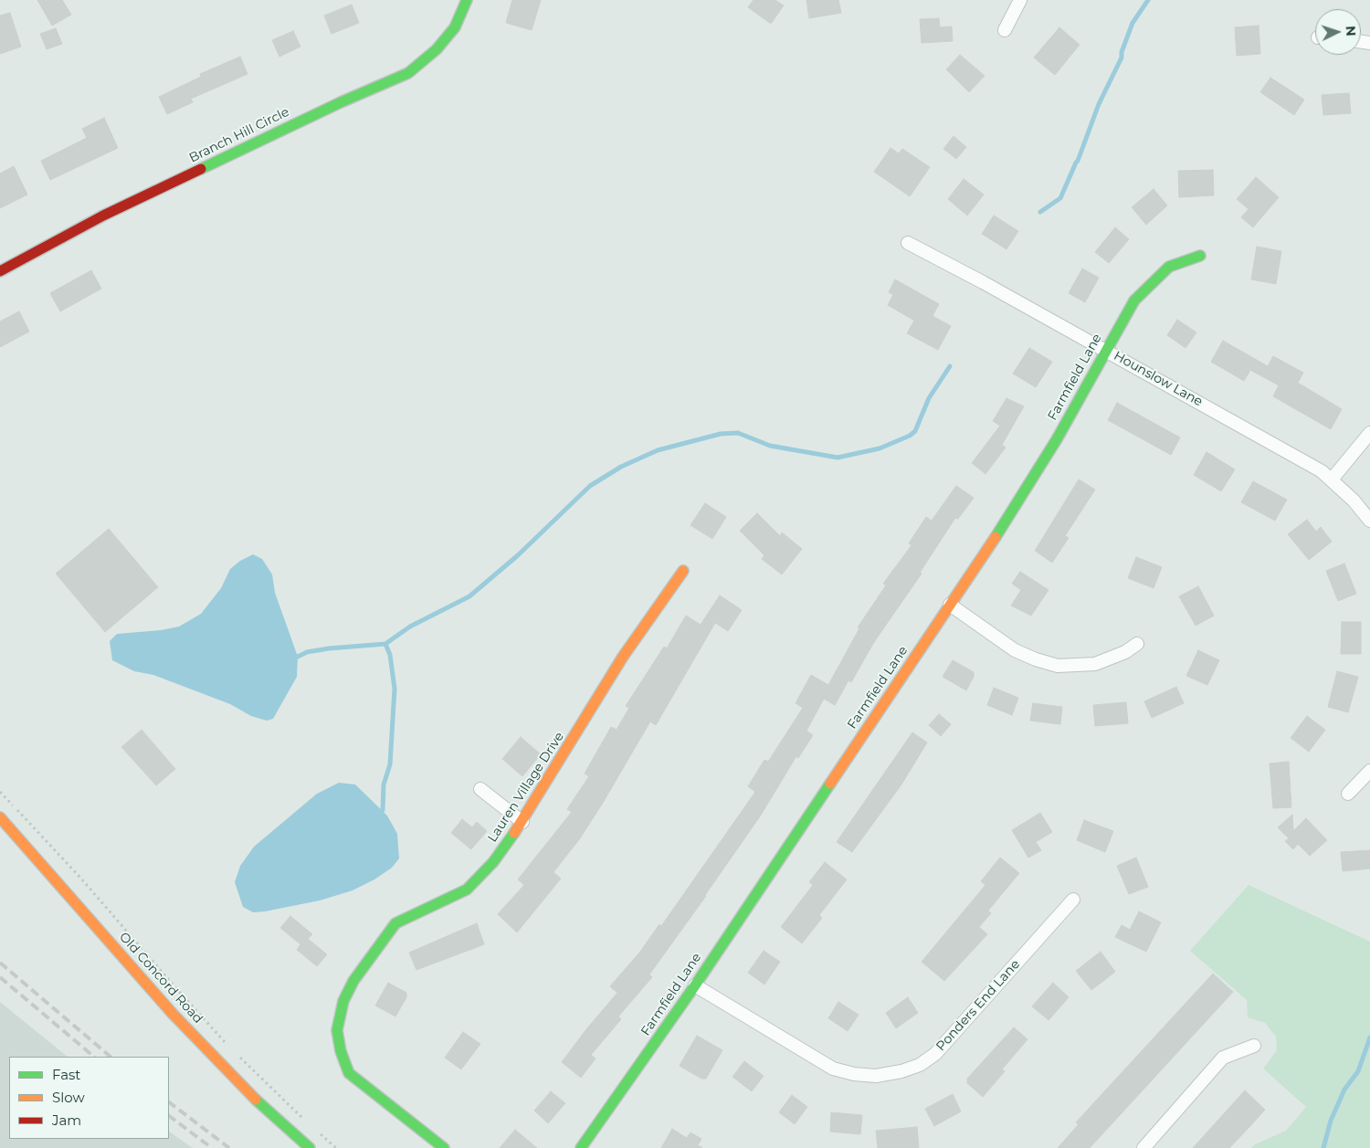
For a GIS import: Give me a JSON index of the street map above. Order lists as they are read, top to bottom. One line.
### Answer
{"streets":{"street":["Branch Hill Circle","Farmfield Lane","Hounslow Lane","Lauren Village Drive","Old Concord Road","Ponders End Lane"]},"crossings":[["Farmfield Lane","Hounslow Lane"],["Farmfield Lane","Ponders End Lane"]],"legend":["Fast","Slow","Jam"],"north":"right"}
